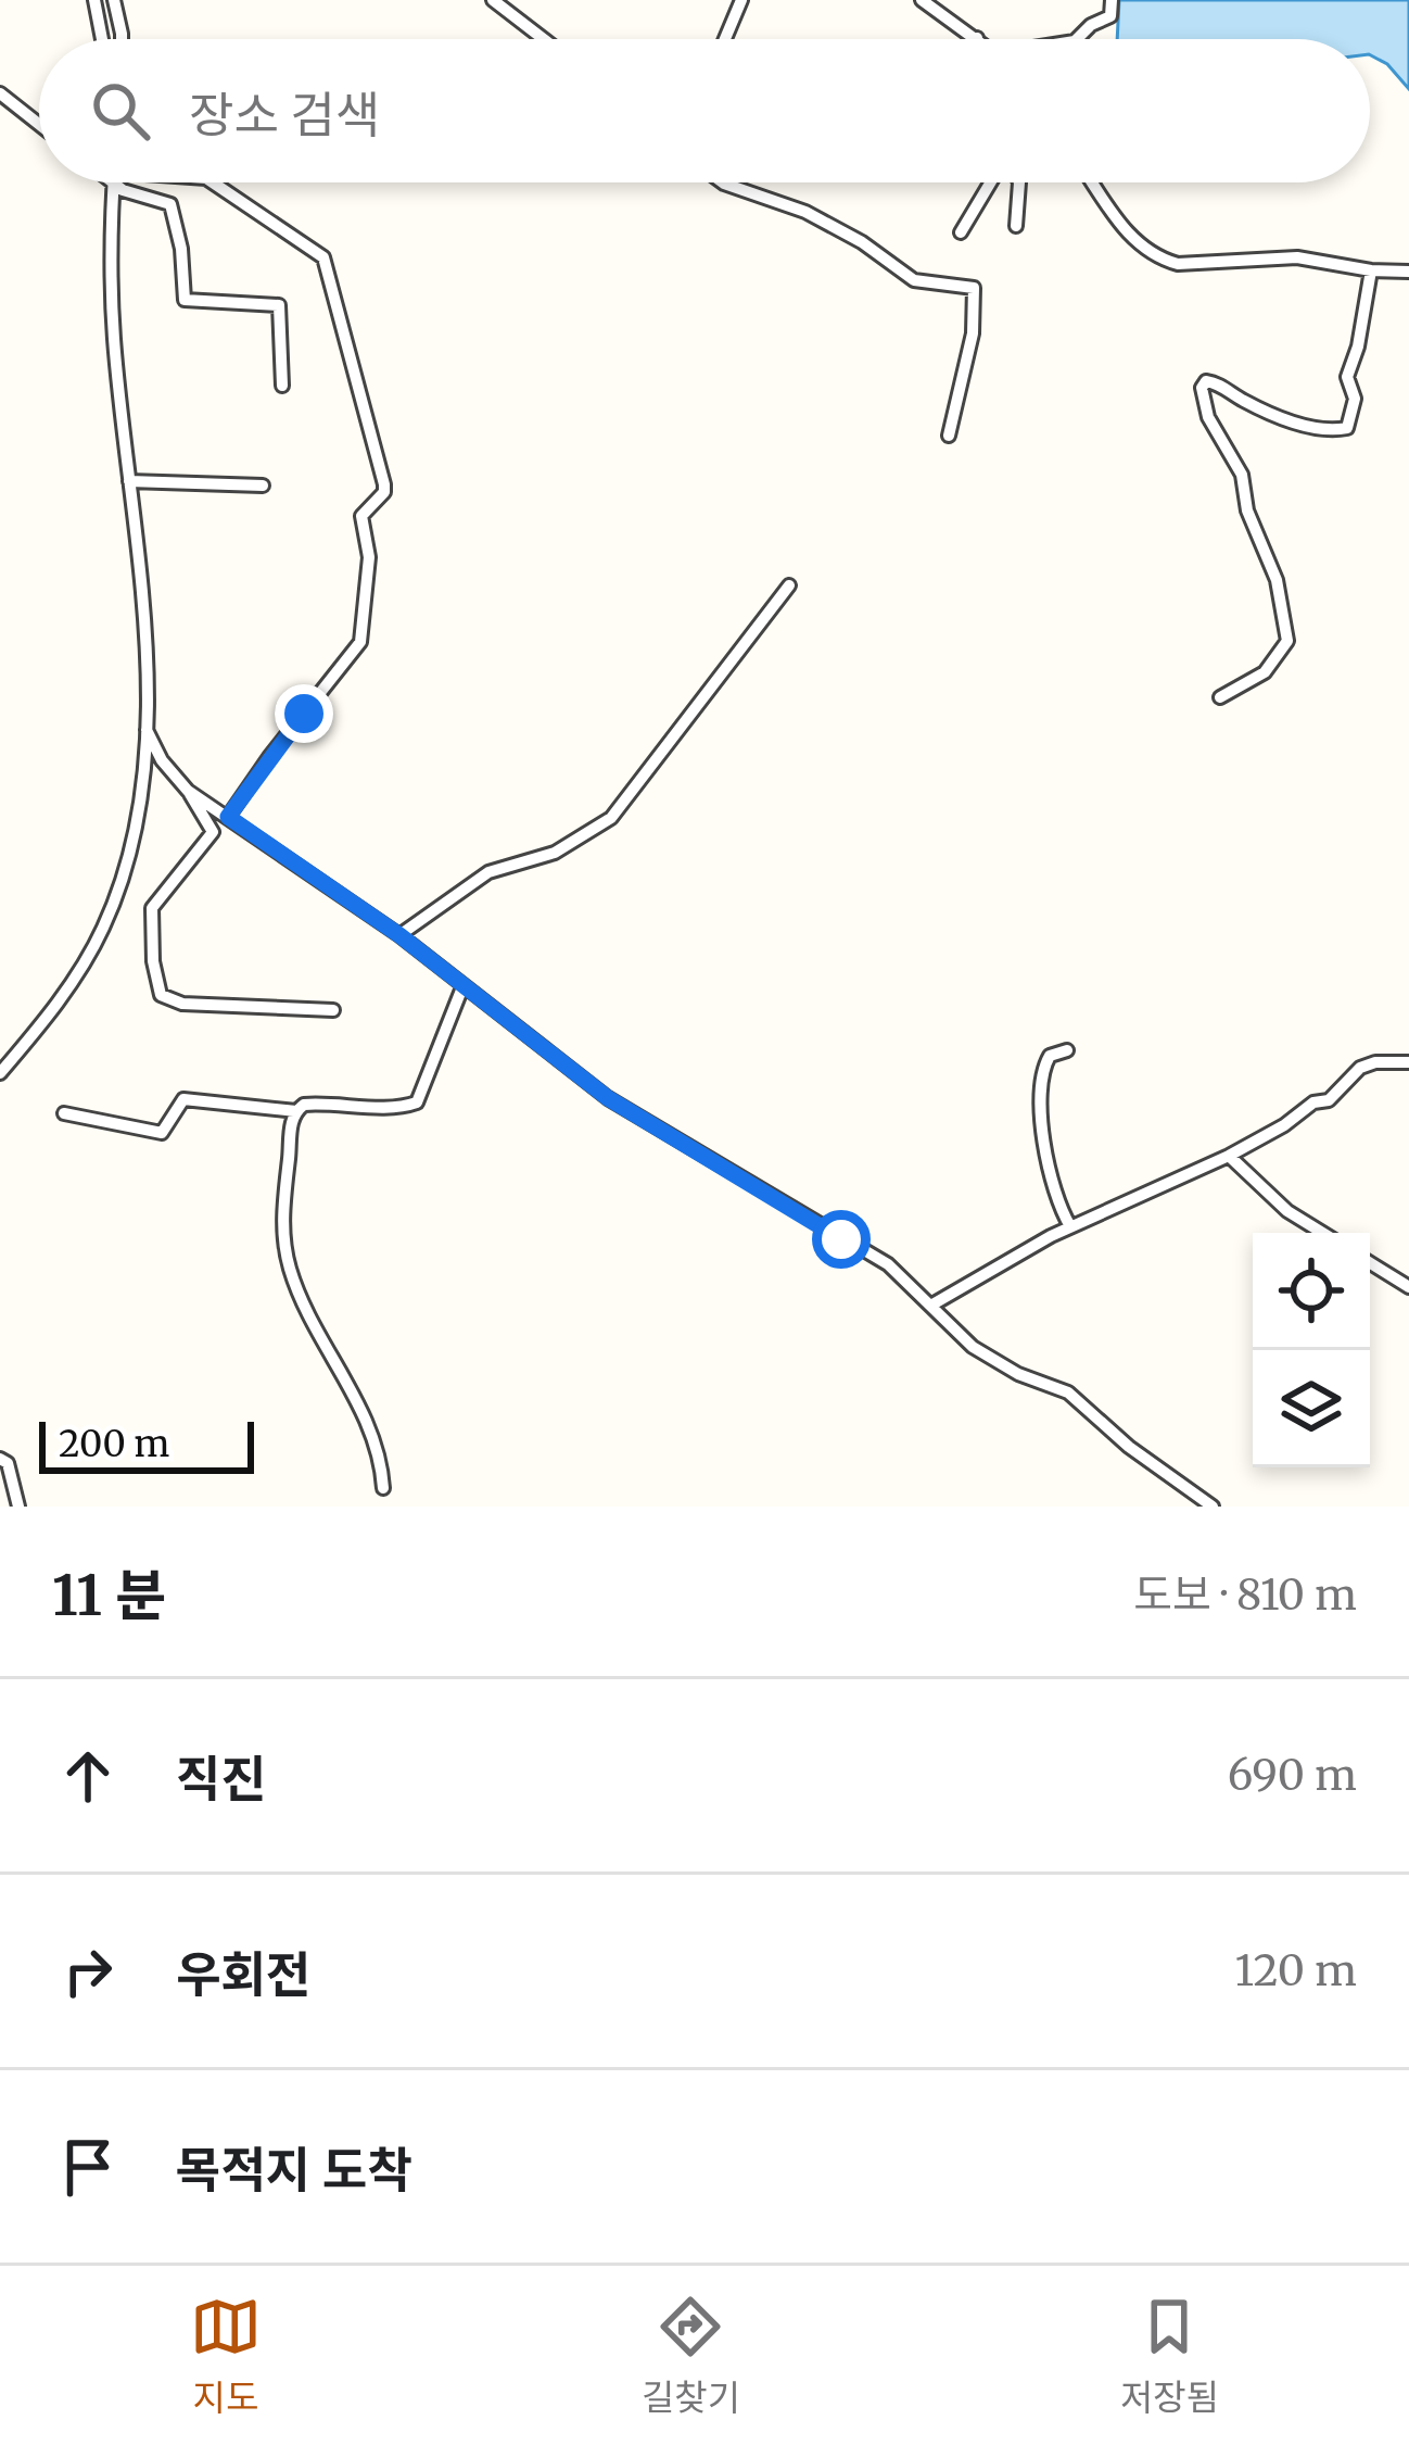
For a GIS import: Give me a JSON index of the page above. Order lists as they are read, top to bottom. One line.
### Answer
{"scale_bar":"200 m","page":{"search":"장소 검색","scale":"200 m","heading":["11 분","도보 · 810 m"],"list":[["직진","690 m"],["우회전","120 m"],"목적지 도착"],"nav":["지도","길찾기","저장됨"]}}
